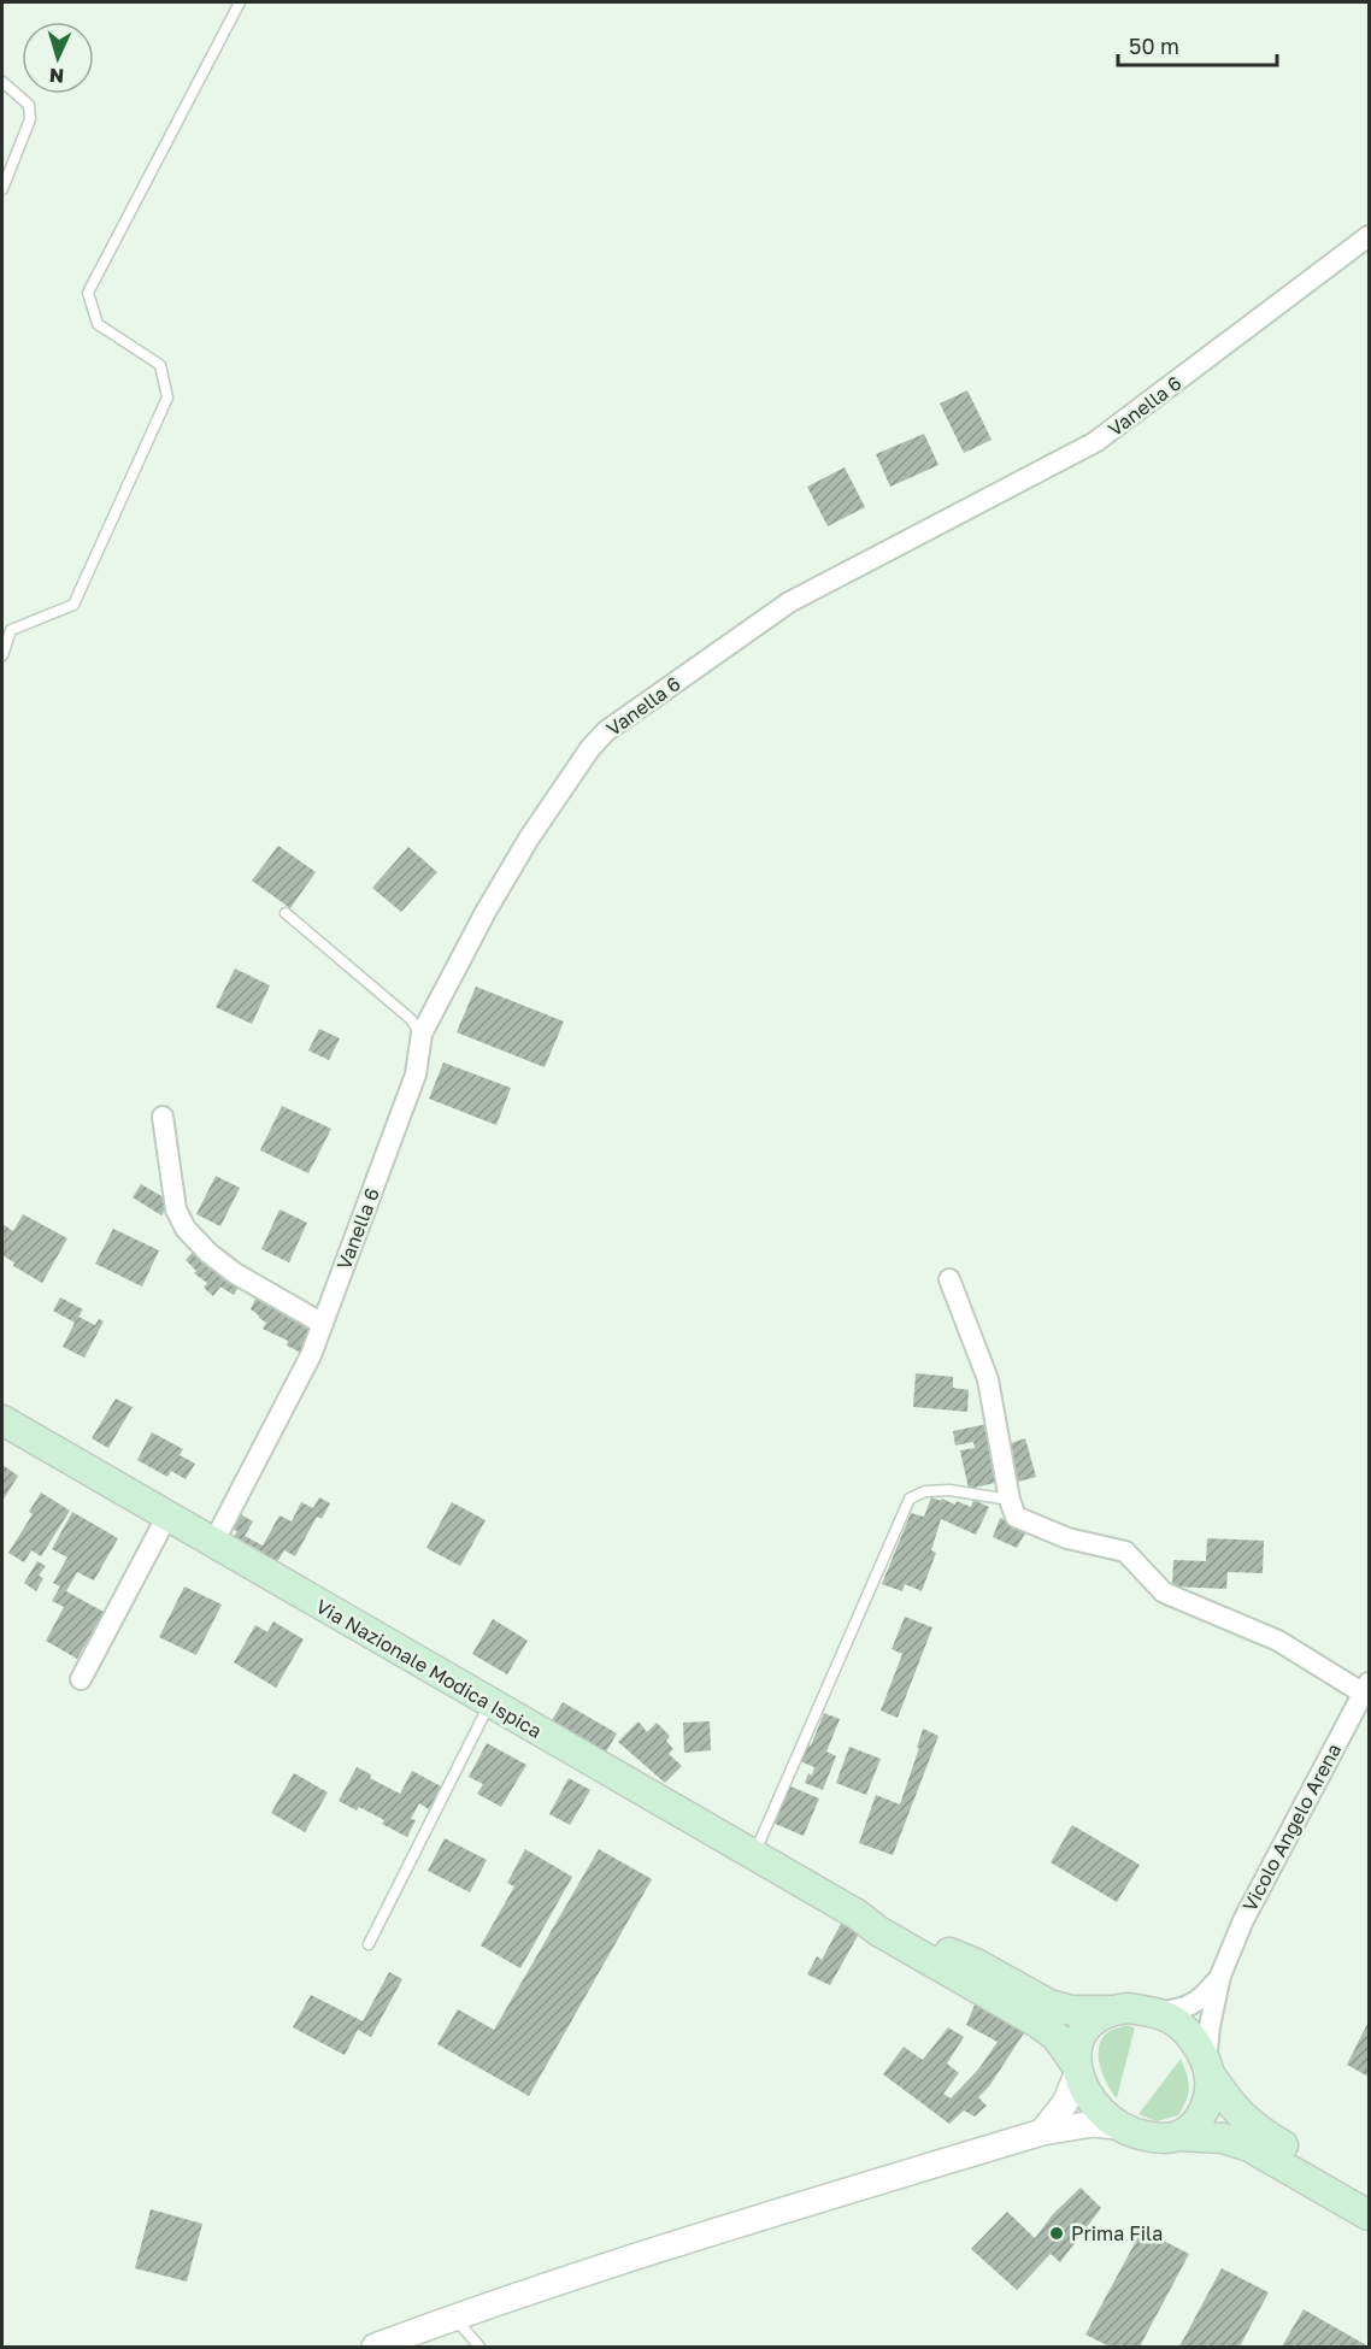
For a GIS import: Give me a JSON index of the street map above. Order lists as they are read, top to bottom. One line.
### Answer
{"streets":{"main road":["Via Nazionale Modica Ispica"],"street":["Vanella 6","Vicolo Angelo Arena"]},"crossings":[["Vanella 6","Via Nazionale Modica Ispica"]],"places":["Prima Fila"],"scale_bar":"50 m","north":"bottom"}
